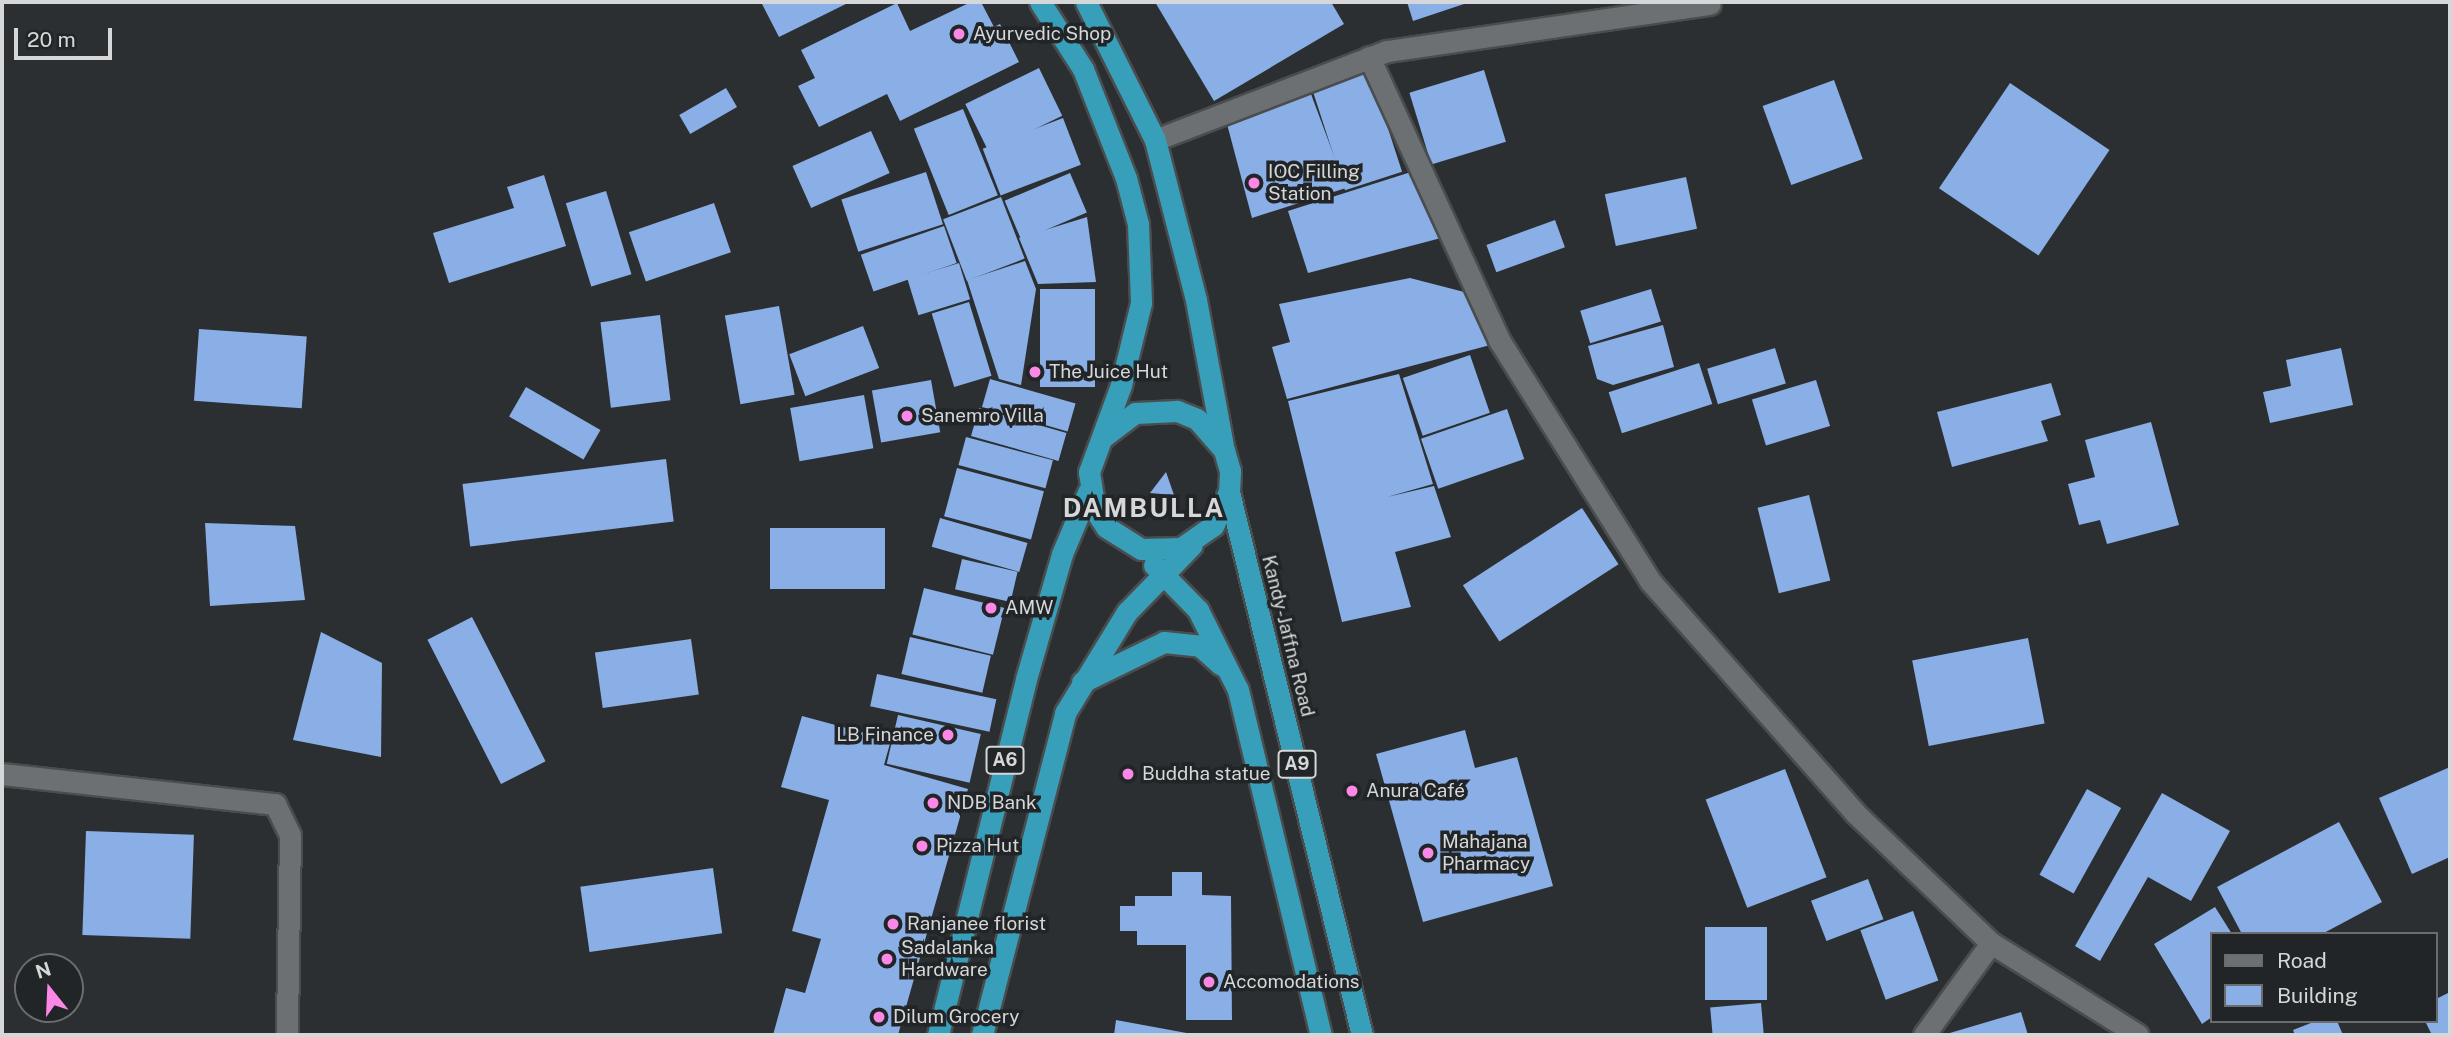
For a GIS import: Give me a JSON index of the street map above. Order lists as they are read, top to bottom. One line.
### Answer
{"streets":{"highway":["Kandy-Jaffna Road","A6","A9"]},"crossings":[["Kandy-Jaffna Road","A6"],["Kandy-Jaffna Road","A9"],["A6","A9"]],"districts":["DAMBULLA"],"places":["Ayurvedic Shop","IOC Filling Station","The Juice Hut","Sanemro Villa","AMW","LB Finance","Buddha statue","Anura Café","NDB Bank","Pizza Hut","Mahajana Pharmacy","Ranjanee florist","Sadalanka Hardware","Accomodations","Dilum Grocery"],"legend":["Road","Building"],"scale_bar":"20 m","north":"top"}
